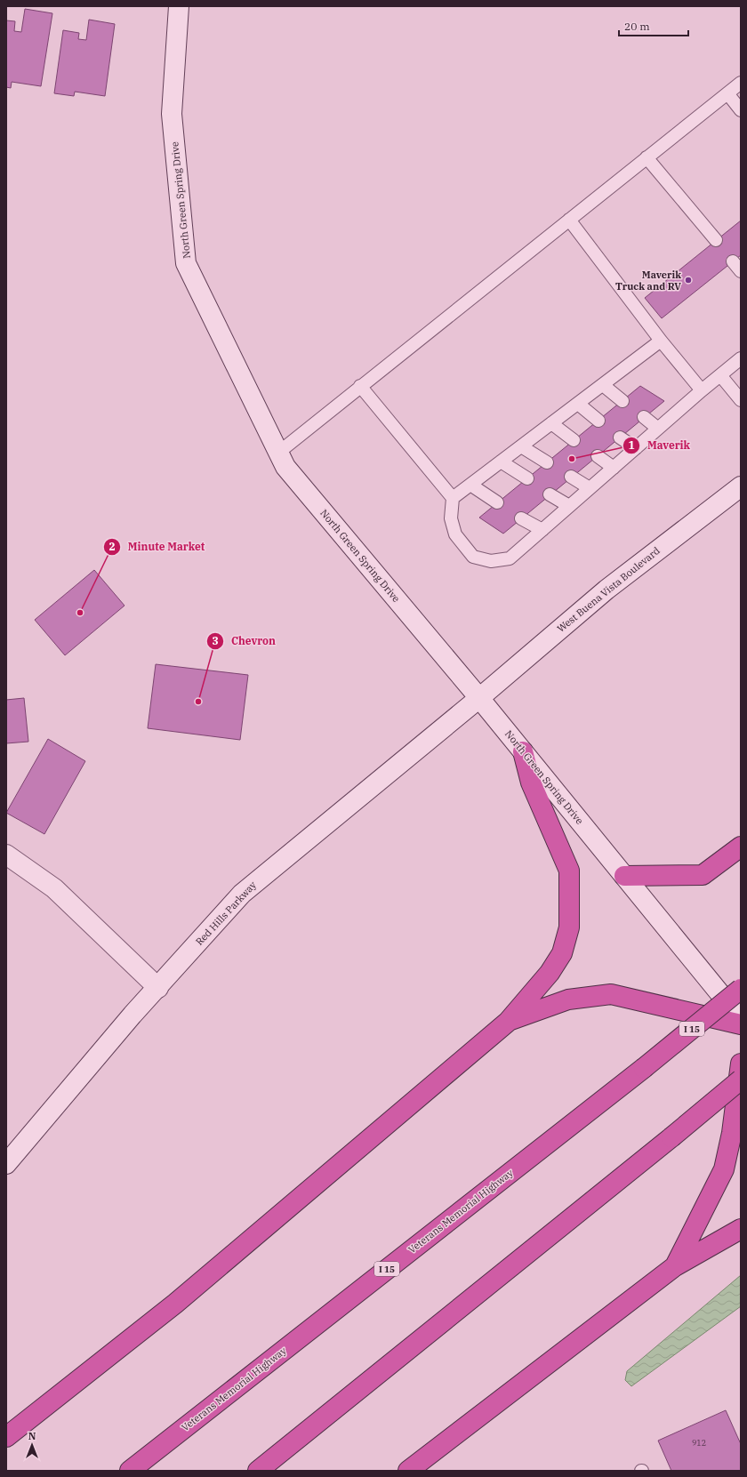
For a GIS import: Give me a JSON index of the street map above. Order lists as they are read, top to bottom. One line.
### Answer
{"streets":{"highway":["I 15","Veterans Memorial Highway"],"main road":["North Green Spring Drive","West Buena Vista Boulevard","Red Hills Parkway"]},"crossings":[["North Green Spring Drive","West Buena Vista Boulevard"],["North Green Spring Drive","Red Hills Parkway"],["West Buena Vista Boulevard","Red Hills Parkway"]],"places":["Maverik Truck and RV","Maverik","Minute Market","Chevron"],"house_numbers":["912"],"scale_bar":"20 m","north":"top"}
